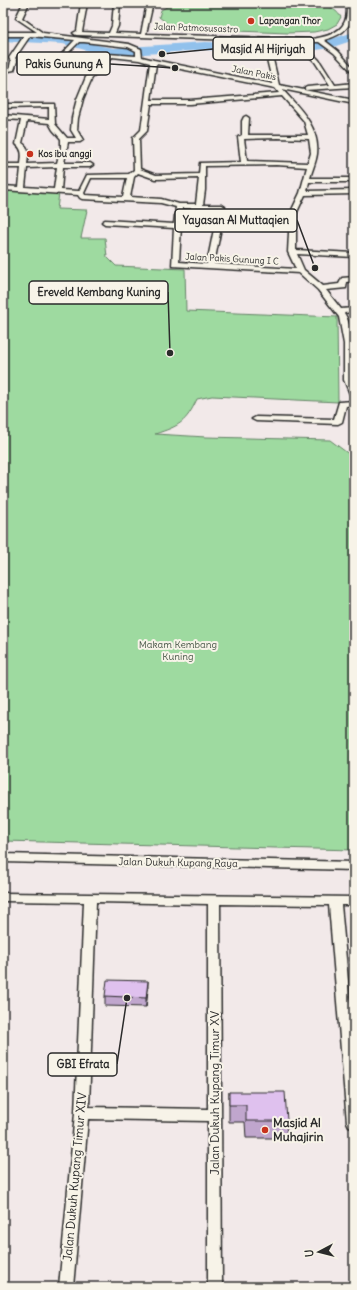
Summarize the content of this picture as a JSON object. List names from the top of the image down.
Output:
{
  "streets": {
    "street": [
      "Jalan Patmosusastro",
      "Jalan Pakis",
      "Jalan Pakis Gunung I C",
      "Jalan Dukuh Kupang Raya",
      "Jalan Dukuh Kupang Timur XV",
      "Jalan Dukuh Kupang Timur XIV"
    ]
  },
  "crossings": [
    ["Jalan Patmosusastro", "Jalan Pakis"]
  ],
  "parks": ["Makam Kembang Kuning"],
  "places": [
    "Lapangan Thor",
    "Masjid Al Hijriyah",
    "Pakis Gunung A",
    "Kos ibu anggi",
    "Yayasan Al Muttaqien",
    "Ereveld Kembang Kuning",
    "GBI Efrata",
    "Masjid Al Muhajirin"
  ],
  "north": "left"
}
